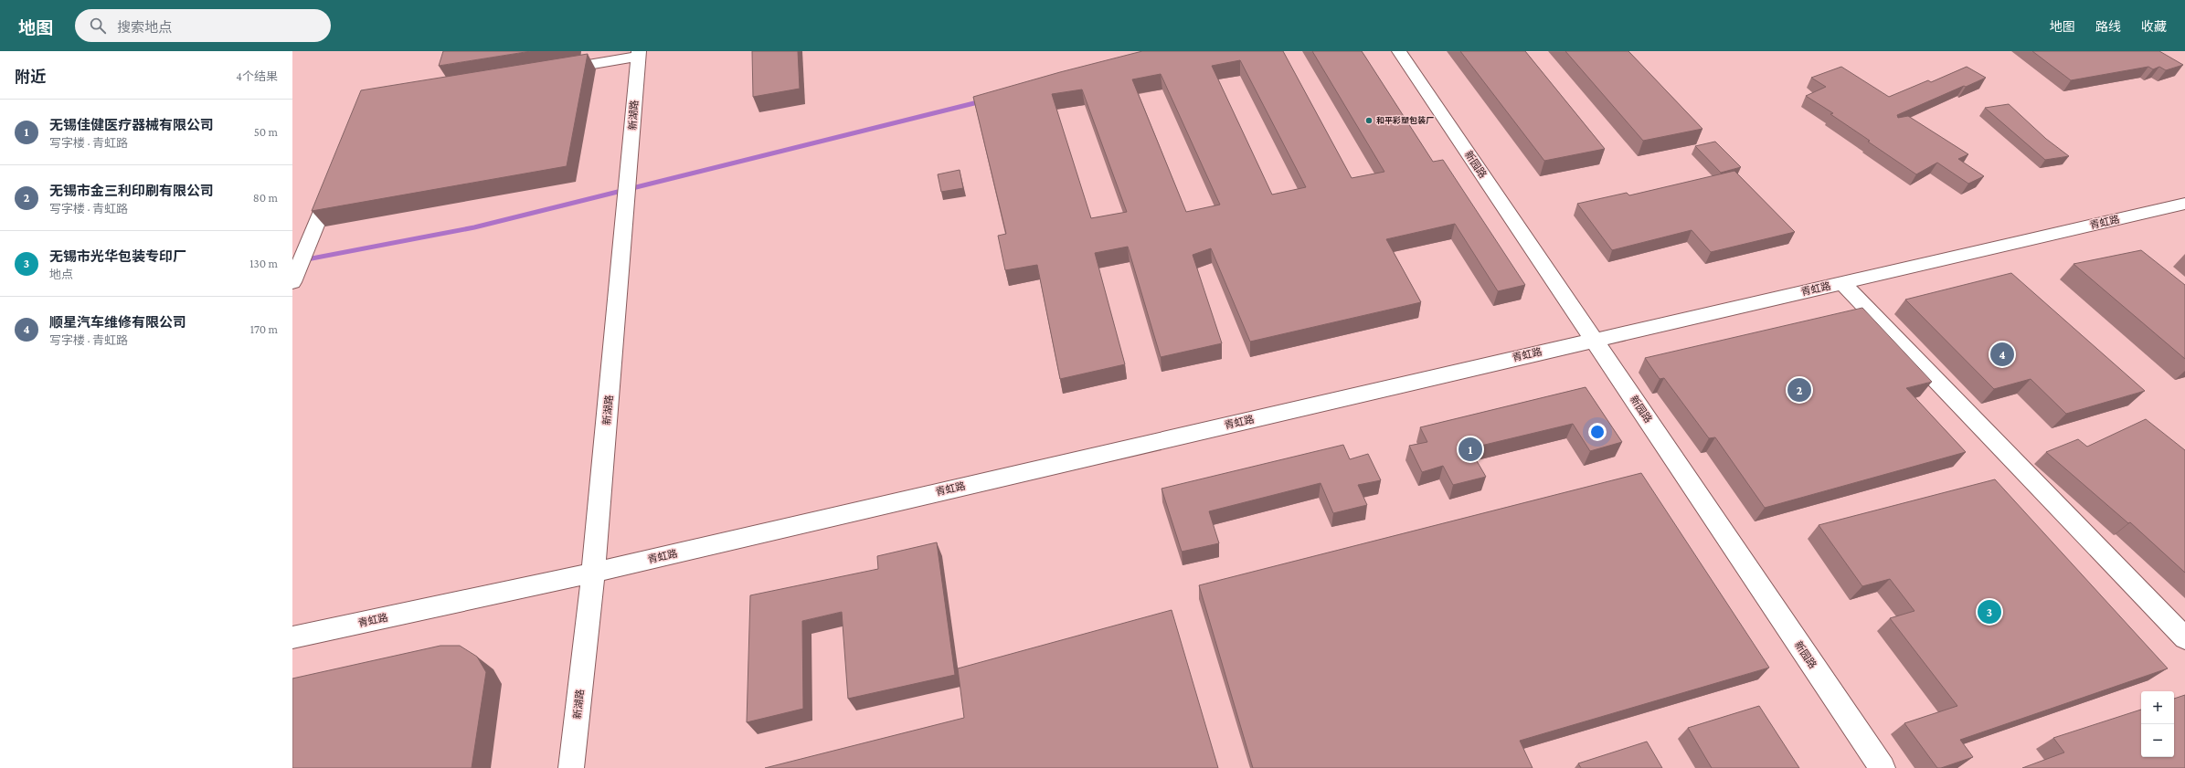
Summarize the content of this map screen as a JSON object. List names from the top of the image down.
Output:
{
  "streets": {
    "street": ["新湖路", "新园路", "青虹路"]
  },
  "crossings": [
    ["新湖路", "青虹路"],
    ["新园路", "青虹路"]
  ],
  "places": ["和平彩塑包装厂"],
  "page": {
    "header": "地图",
    "search": "搜索地点",
    "nav": ["地图", "路线", "收藏"],
    "heading": ["附近", "4个结果"],
    "list": [
      {
        "mark": "1",
        "name": "无锡佳健医疗器械有限公司",
        "note": "写字楼 · 青虹路",
        "value": "50 m"
      },
      {
        "mark": "2",
        "name": "无锡市金三利印刷有限公司",
        "note": "写字楼 · 青虹路",
        "value": "80 m"
      },
      {
        "mark": "3",
        "name": "无锡市光华包装专印厂",
        "note": "地点",
        "value": "130 m"
      },
      {
        "mark": "4",
        "name": "顺星汽车维修有限公司",
        "note": "写字楼 · 青虹路",
        "value": "170 m"
      }
    ],
    "pins": [
      "4",
      "2",
      "1",
      "3"
    ],
    "map_buttons": ["+", "−"]
  }
}
